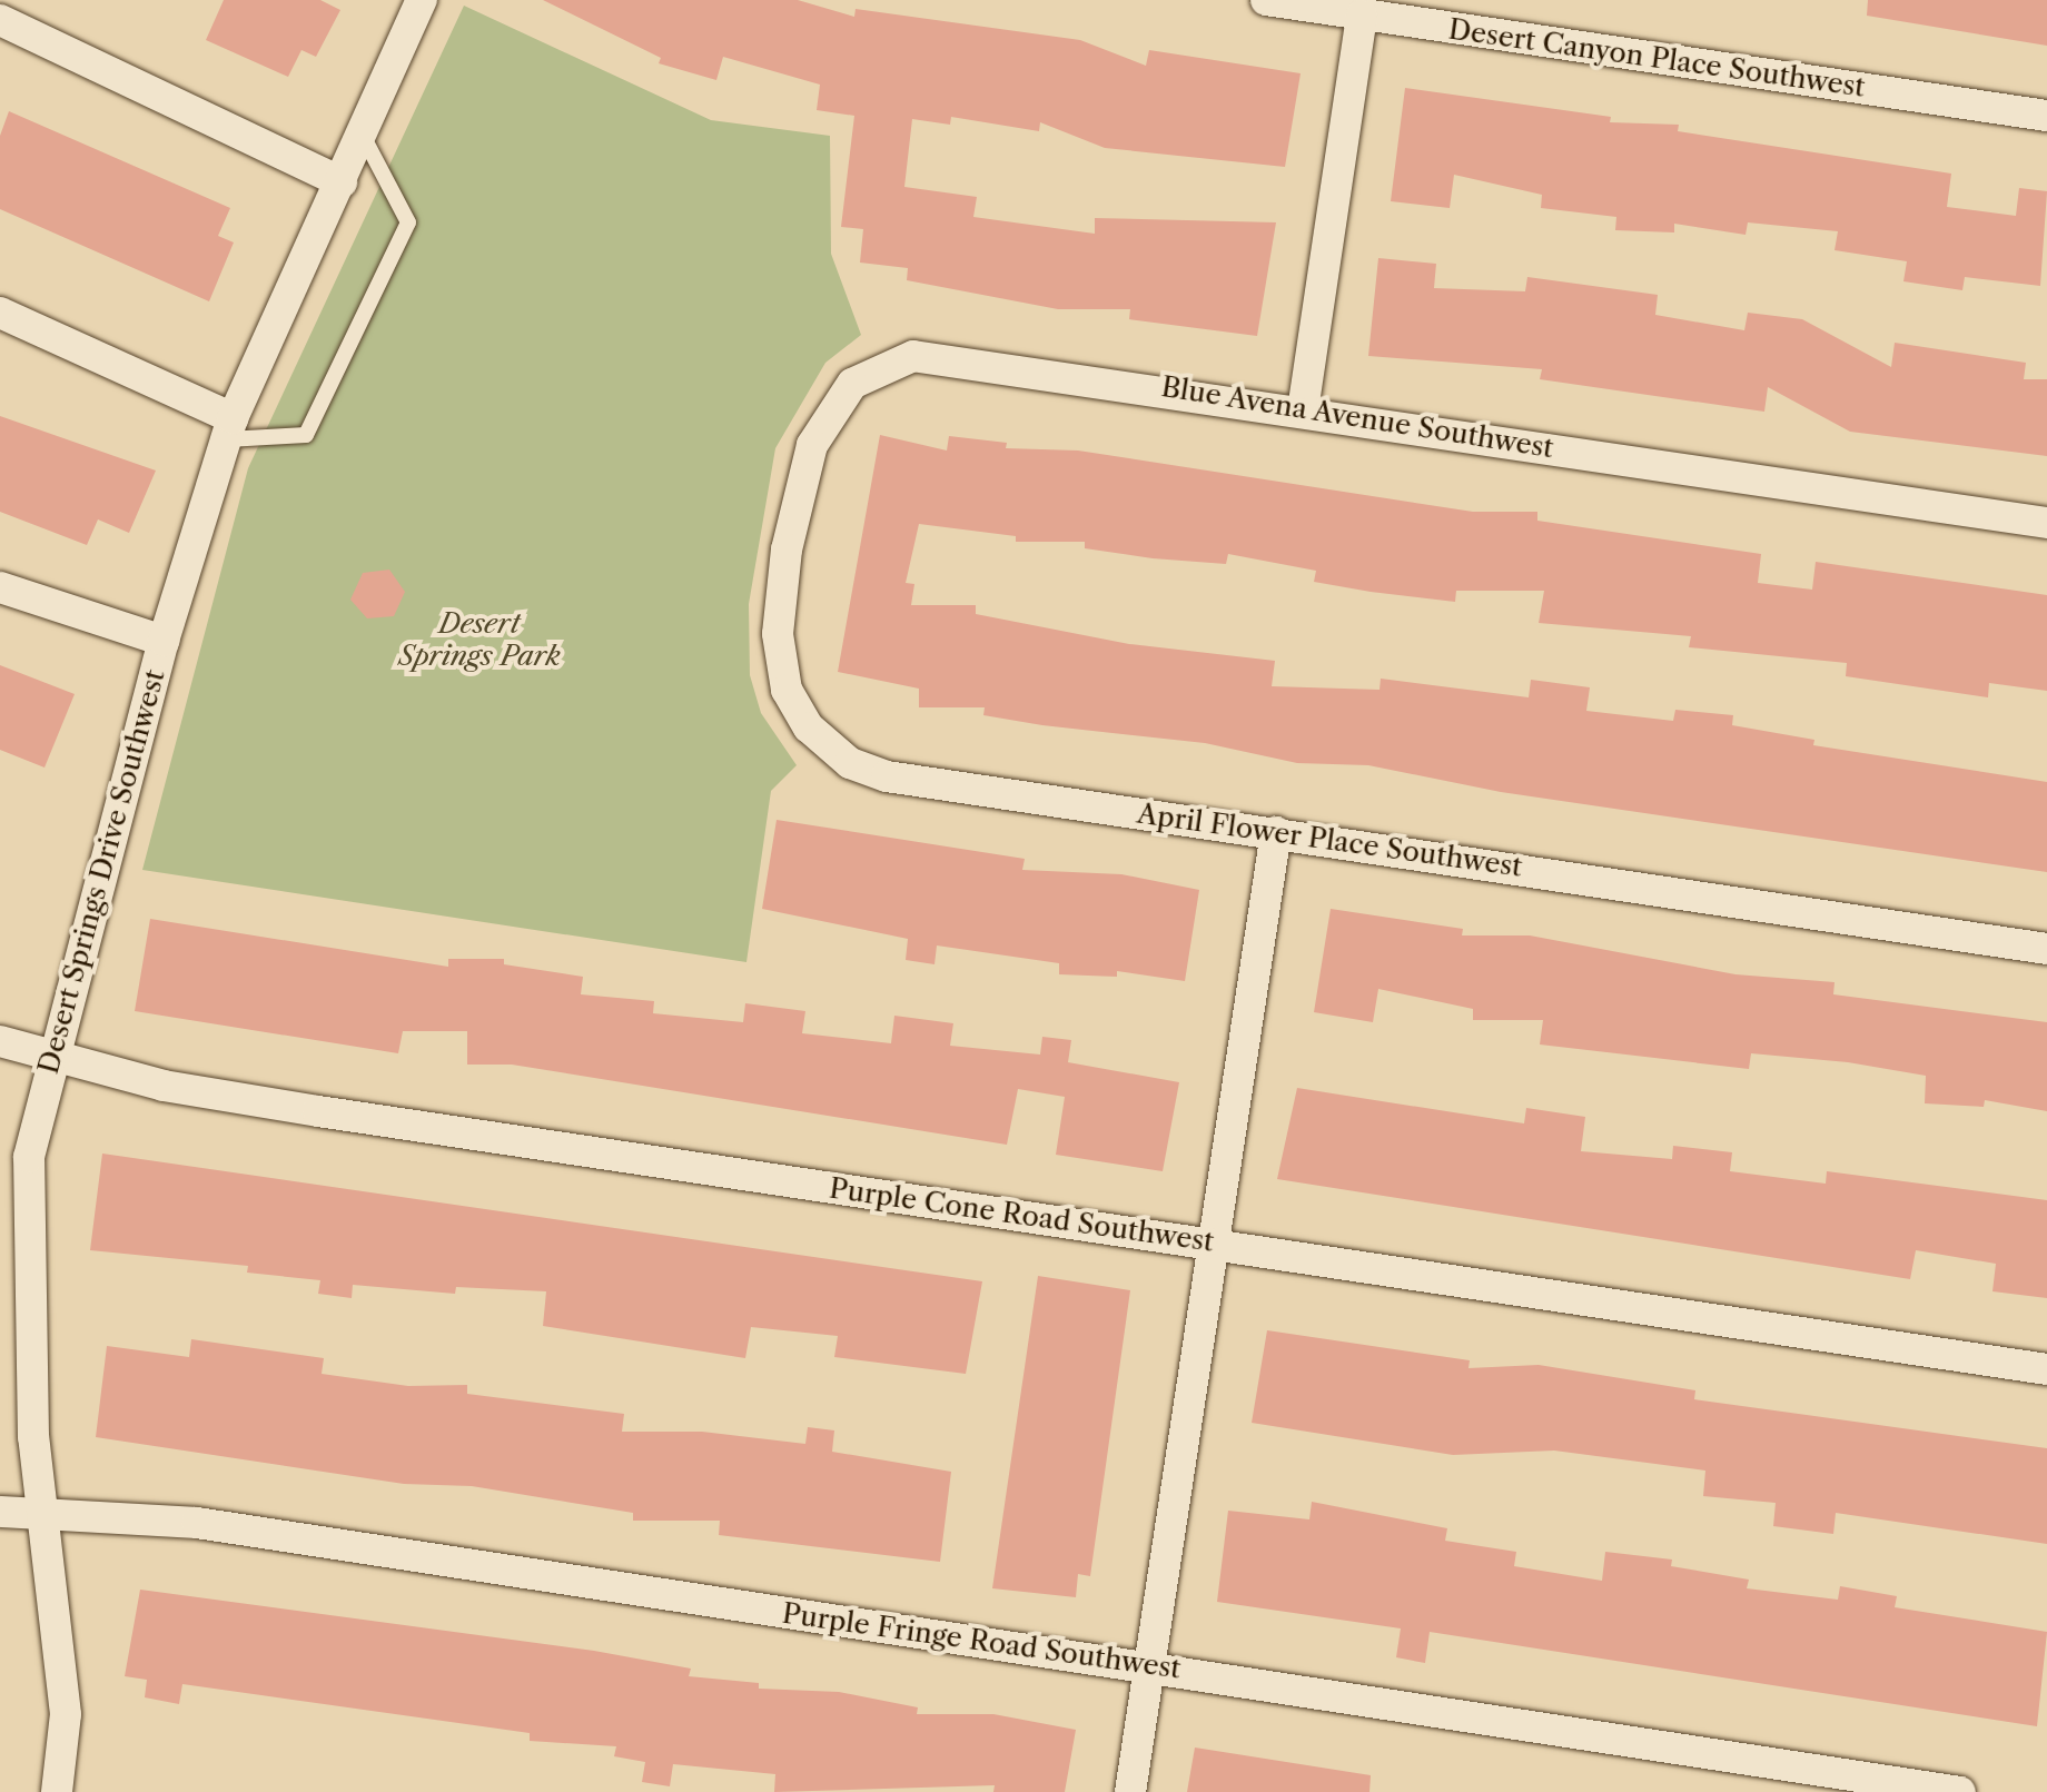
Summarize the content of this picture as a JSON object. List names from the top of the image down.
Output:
{
  "streets": {
    "street": [
      "Desert Canyon Place Southwest",
      "Blue Avena Avenue Southwest",
      "April Flower Place Southwest",
      "Desert Springs Drive Southwest",
      "Purple Cone Road Southwest",
      "Purple Fringe Road Southwest"
    ]
  },
  "crossings": [
    ["Blue Avena Avenue Southwest", "April Flower Place Southwest"],
    ["Desert Springs Drive Southwest", "Purple Cone Road Southwest"],
    ["Desert Springs Drive Southwest", "Purple Fringe Road Southwest"]
  ],
  "parks": ["Desert Springs Park"]
}
